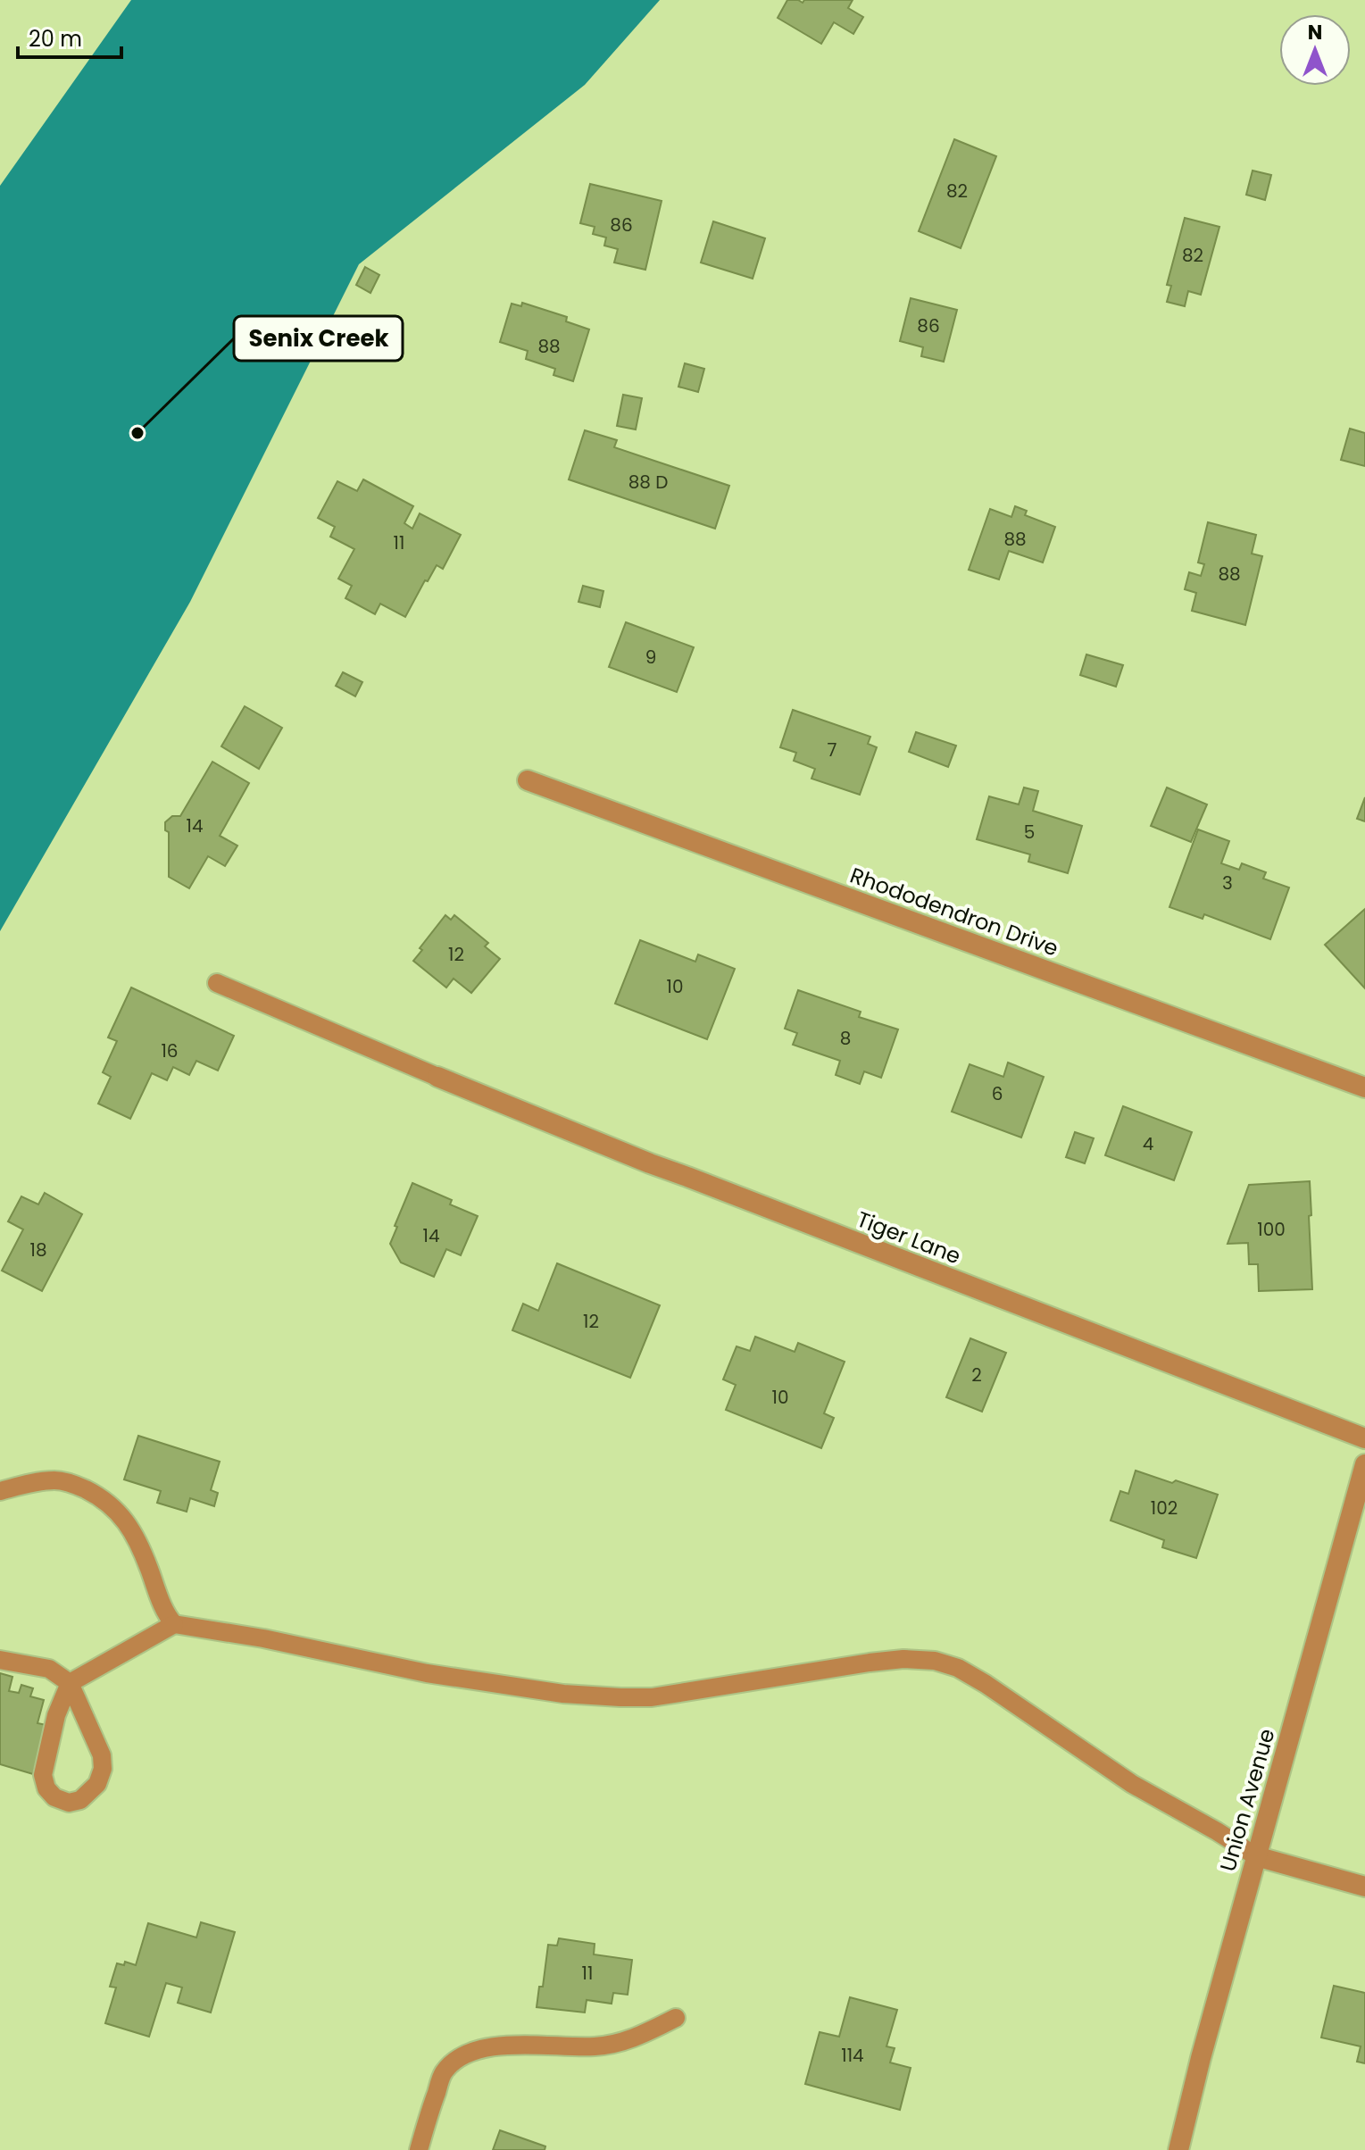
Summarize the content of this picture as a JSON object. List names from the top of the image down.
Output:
{
  "streets": {
    "street": ["Rhododendron Drive", "Tiger Lane", "Union Avenue"]
  },
  "places": ["Senix Creek"],
  "house_numbers": [
    "82",
    "86",
    "82",
    "86",
    "88",
    "88 D",
    "88",
    "11",
    "88",
    "9",
    "7",
    "14",
    "5",
    "3",
    "12",
    "10",
    "8",
    "16",
    "6",
    "4",
    "100",
    "14",
    "18",
    "12",
    "2",
    "10",
    "102",
    "11",
    "114"
  ],
  "scale_bar": "20 m",
  "north": "top"
}
